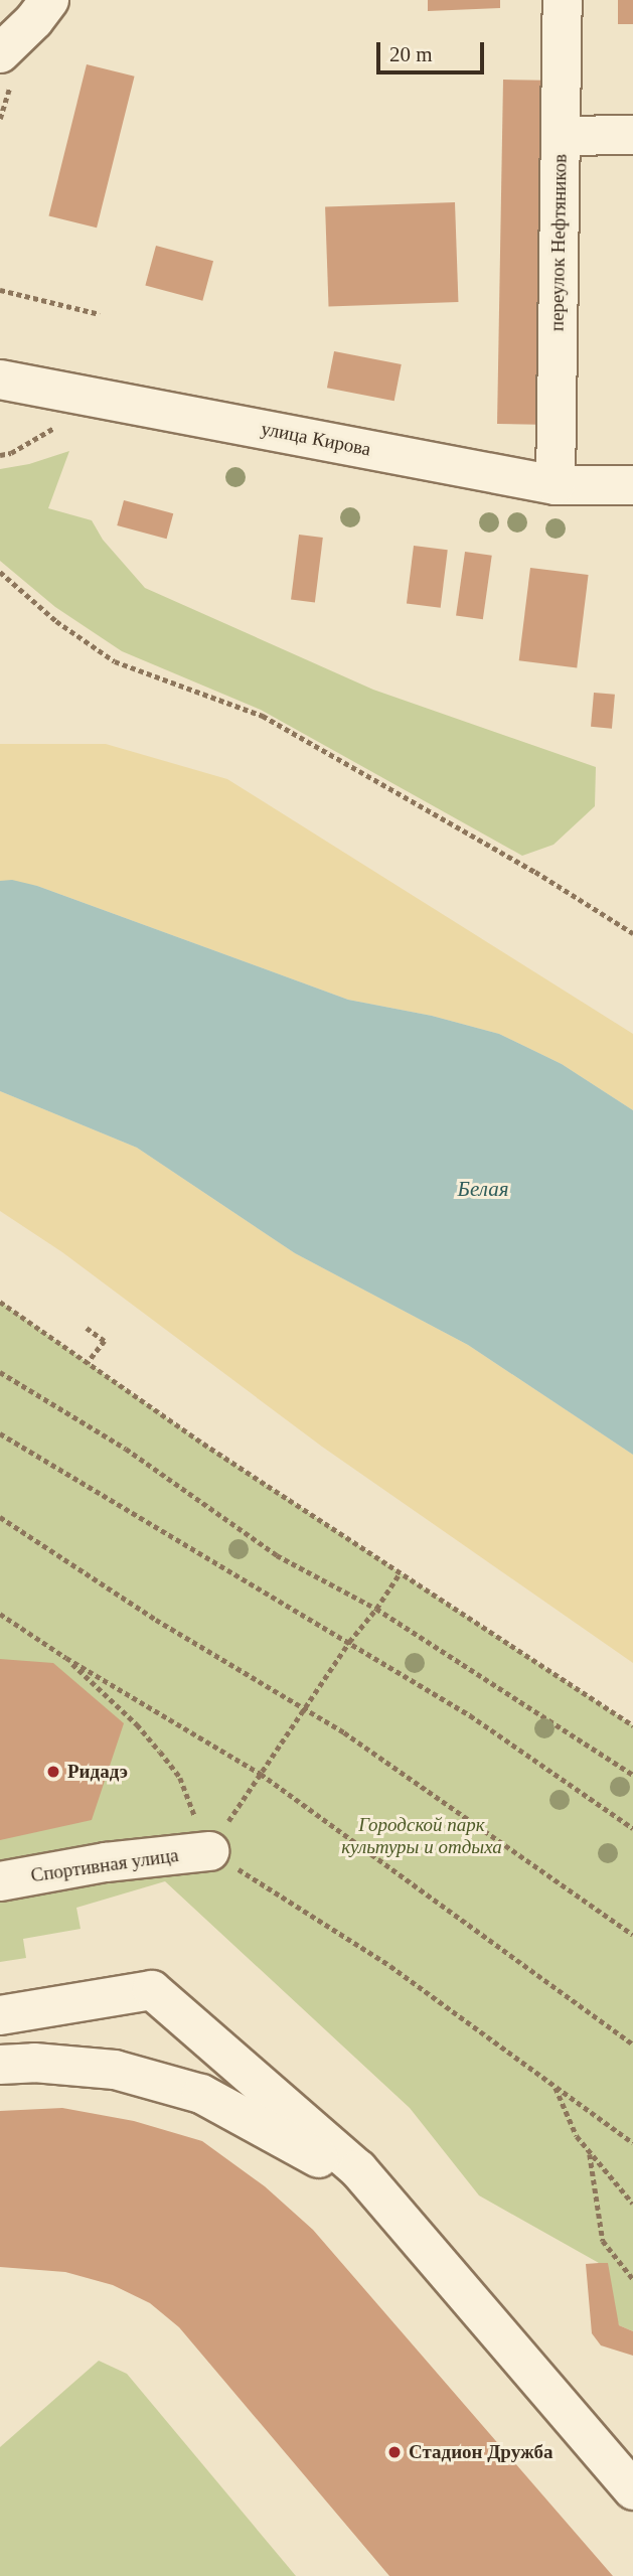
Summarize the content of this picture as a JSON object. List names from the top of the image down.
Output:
{
  "streets": {
    "street": ["переулок Нефтяников", "улица Кирова", "Спортивная улица"]
  },
  "crossings": [
    ["переулок Нефтяников", "улица Кирова"]
  ],
  "water": ["Белая"],
  "parks": ["Городской парк культуры и отдыха"],
  "places": ["Ридадэ", "Стадион Дружба"],
  "scale_bar": "20 m"
}
